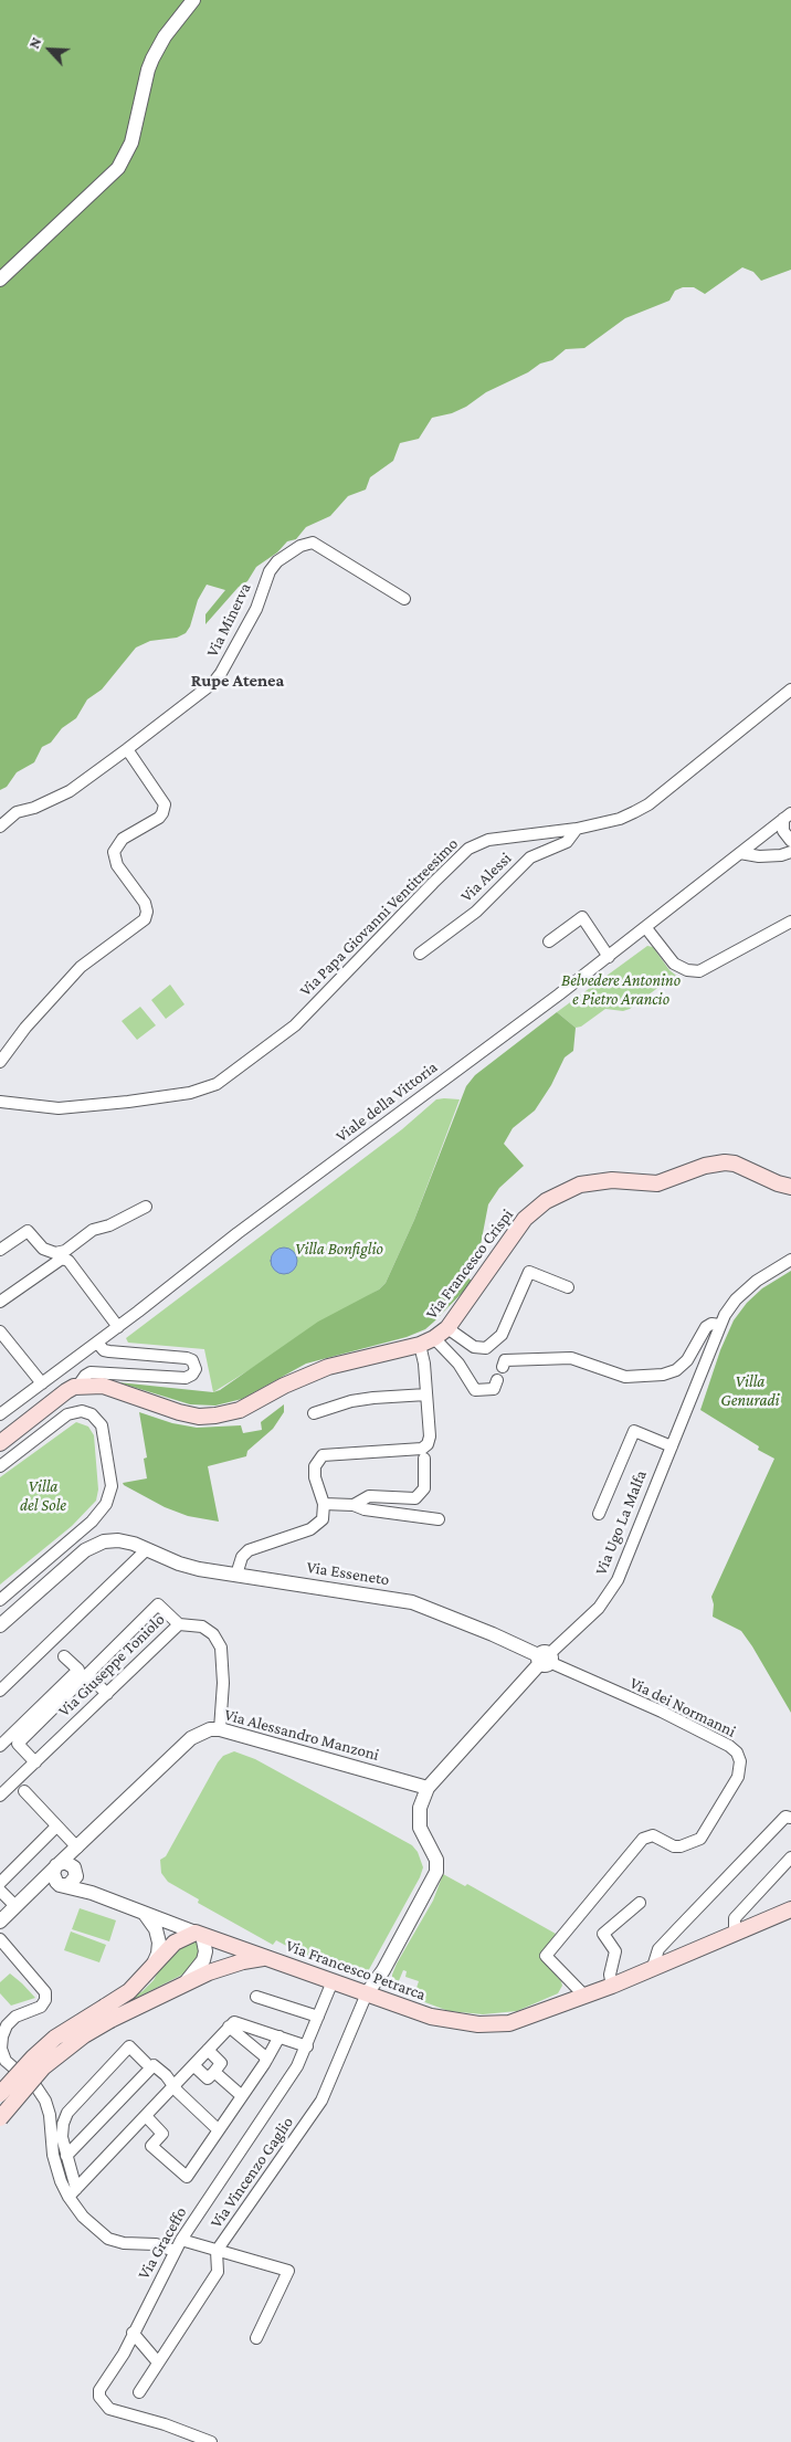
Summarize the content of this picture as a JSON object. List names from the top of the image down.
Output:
{
  "streets": {
    "main road": ["Via Francesco Crispi", "Via Francesco Petrarca"],
    "street": [
      "Via Minerva",
      "Via Alessi",
      "Via Papa Giovanni Ventitreesimo",
      "Viale della Vittoria",
      "Via Ugo La Malfa",
      "Via Esseneto",
      "Via Giuseppe Toniolo",
      "Via dei Normanni",
      "Via Alessandro Manzoni",
      "Via Vincenzo Gaglio",
      "Via Graceffo"
    ]
  },
  "crossings": [
    ["Via Alessi", "Via Papa Giovanni Ventitreesimo"],
    ["Via Ugo La Malfa", "Via Esseneto"],
    ["Via Ugo La Malfa", "Via dei Normanni"],
    ["Via Ugo La Malfa", "Via Alessandro Manzoni"],
    ["Via Esseneto", "Via dei Normanni"],
    ["Via dei Normanni", "Via Francesco Petrarca"],
    ["Via Alessandro Manzoni", "Via Francesco Petrarca"],
    ["Via Francesco Petrarca", "Via Vincenzo Gaglio"],
    ["Via Francesco Petrarca", "Via Graceffo"]
  ],
  "districts": ["Rupe Atenea"],
  "parks": [
    "Belvedere Antonino e Pietro Arancio",
    "Villa Bonfiglio",
    "Villa Genuradi",
    "Villa del Sole"
  ],
  "north": "top left"
}
